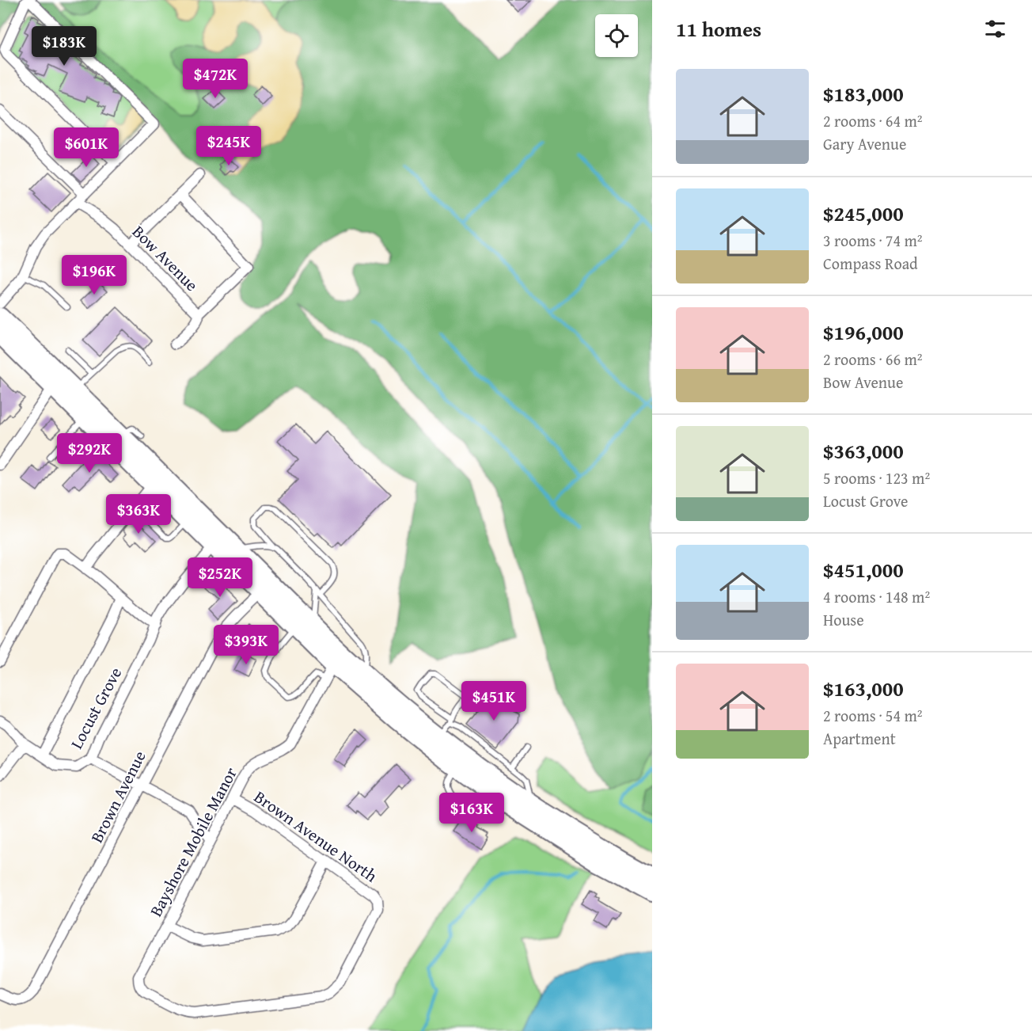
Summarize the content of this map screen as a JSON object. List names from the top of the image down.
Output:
{
  "streets": {
    "street": [
      "Bow Avenue",
      "Locust Grove",
      "Brown Avenue",
      "Brown Avenue North",
      "Bayshore Mobile Manor"
    ]
  },
  "crossings": [
    ["Brown Avenue North", "Bayshore Mobile Manor"]
  ],
  "page": {
    "heading": "11 homes",
    "price": [
      "$183K",
      "$472K",
      "$245K",
      "$601K",
      "$196K",
      "$292K",
      "$363K",
      "$252K",
      "$393K",
      "$451K",
      "$163K"
    ],
    "list": [
      {
        "name": "$183,000",
        "note": "2 rooms · 64 m² · Gary Avenue"
      },
      {
        "name": "$245,000",
        "note": "3 rooms · 74 m² · Compass Road"
      },
      {
        "name": "$196,000",
        "note": "2 rooms · 66 m² · Bow Avenue"
      },
      {
        "name": "$363,000",
        "note": "5 rooms · 123 m² · Locust Grove"
      },
      {
        "name": "$451,000",
        "note": "4 rooms · 148 m² · House"
      },
      {
        "name": "$163,000",
        "note": "2 rooms · 54 m² · Apartment"
      }
    ]
  }
}
